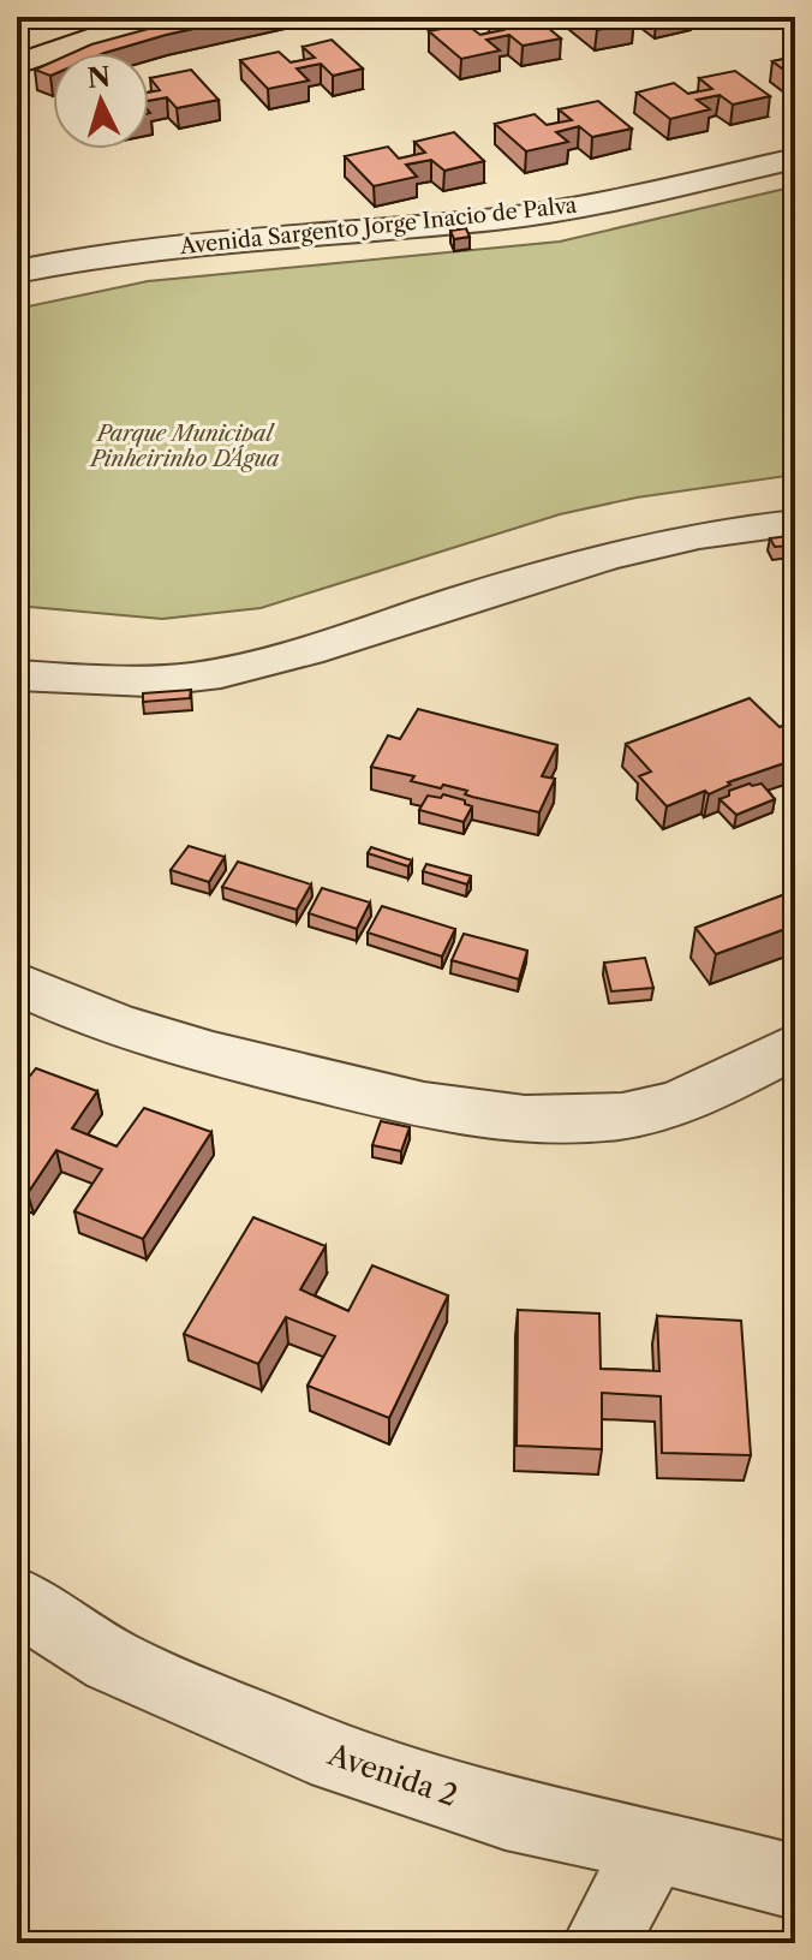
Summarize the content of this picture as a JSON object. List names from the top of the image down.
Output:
{
  "streets": {
    "street": ["Avenida Sargento Jorge Inacio de Palva", "Avenida 2"]
  },
  "parks": ["Parque Municipal Pinheirinho D'Água"],
  "north": "top"
}
